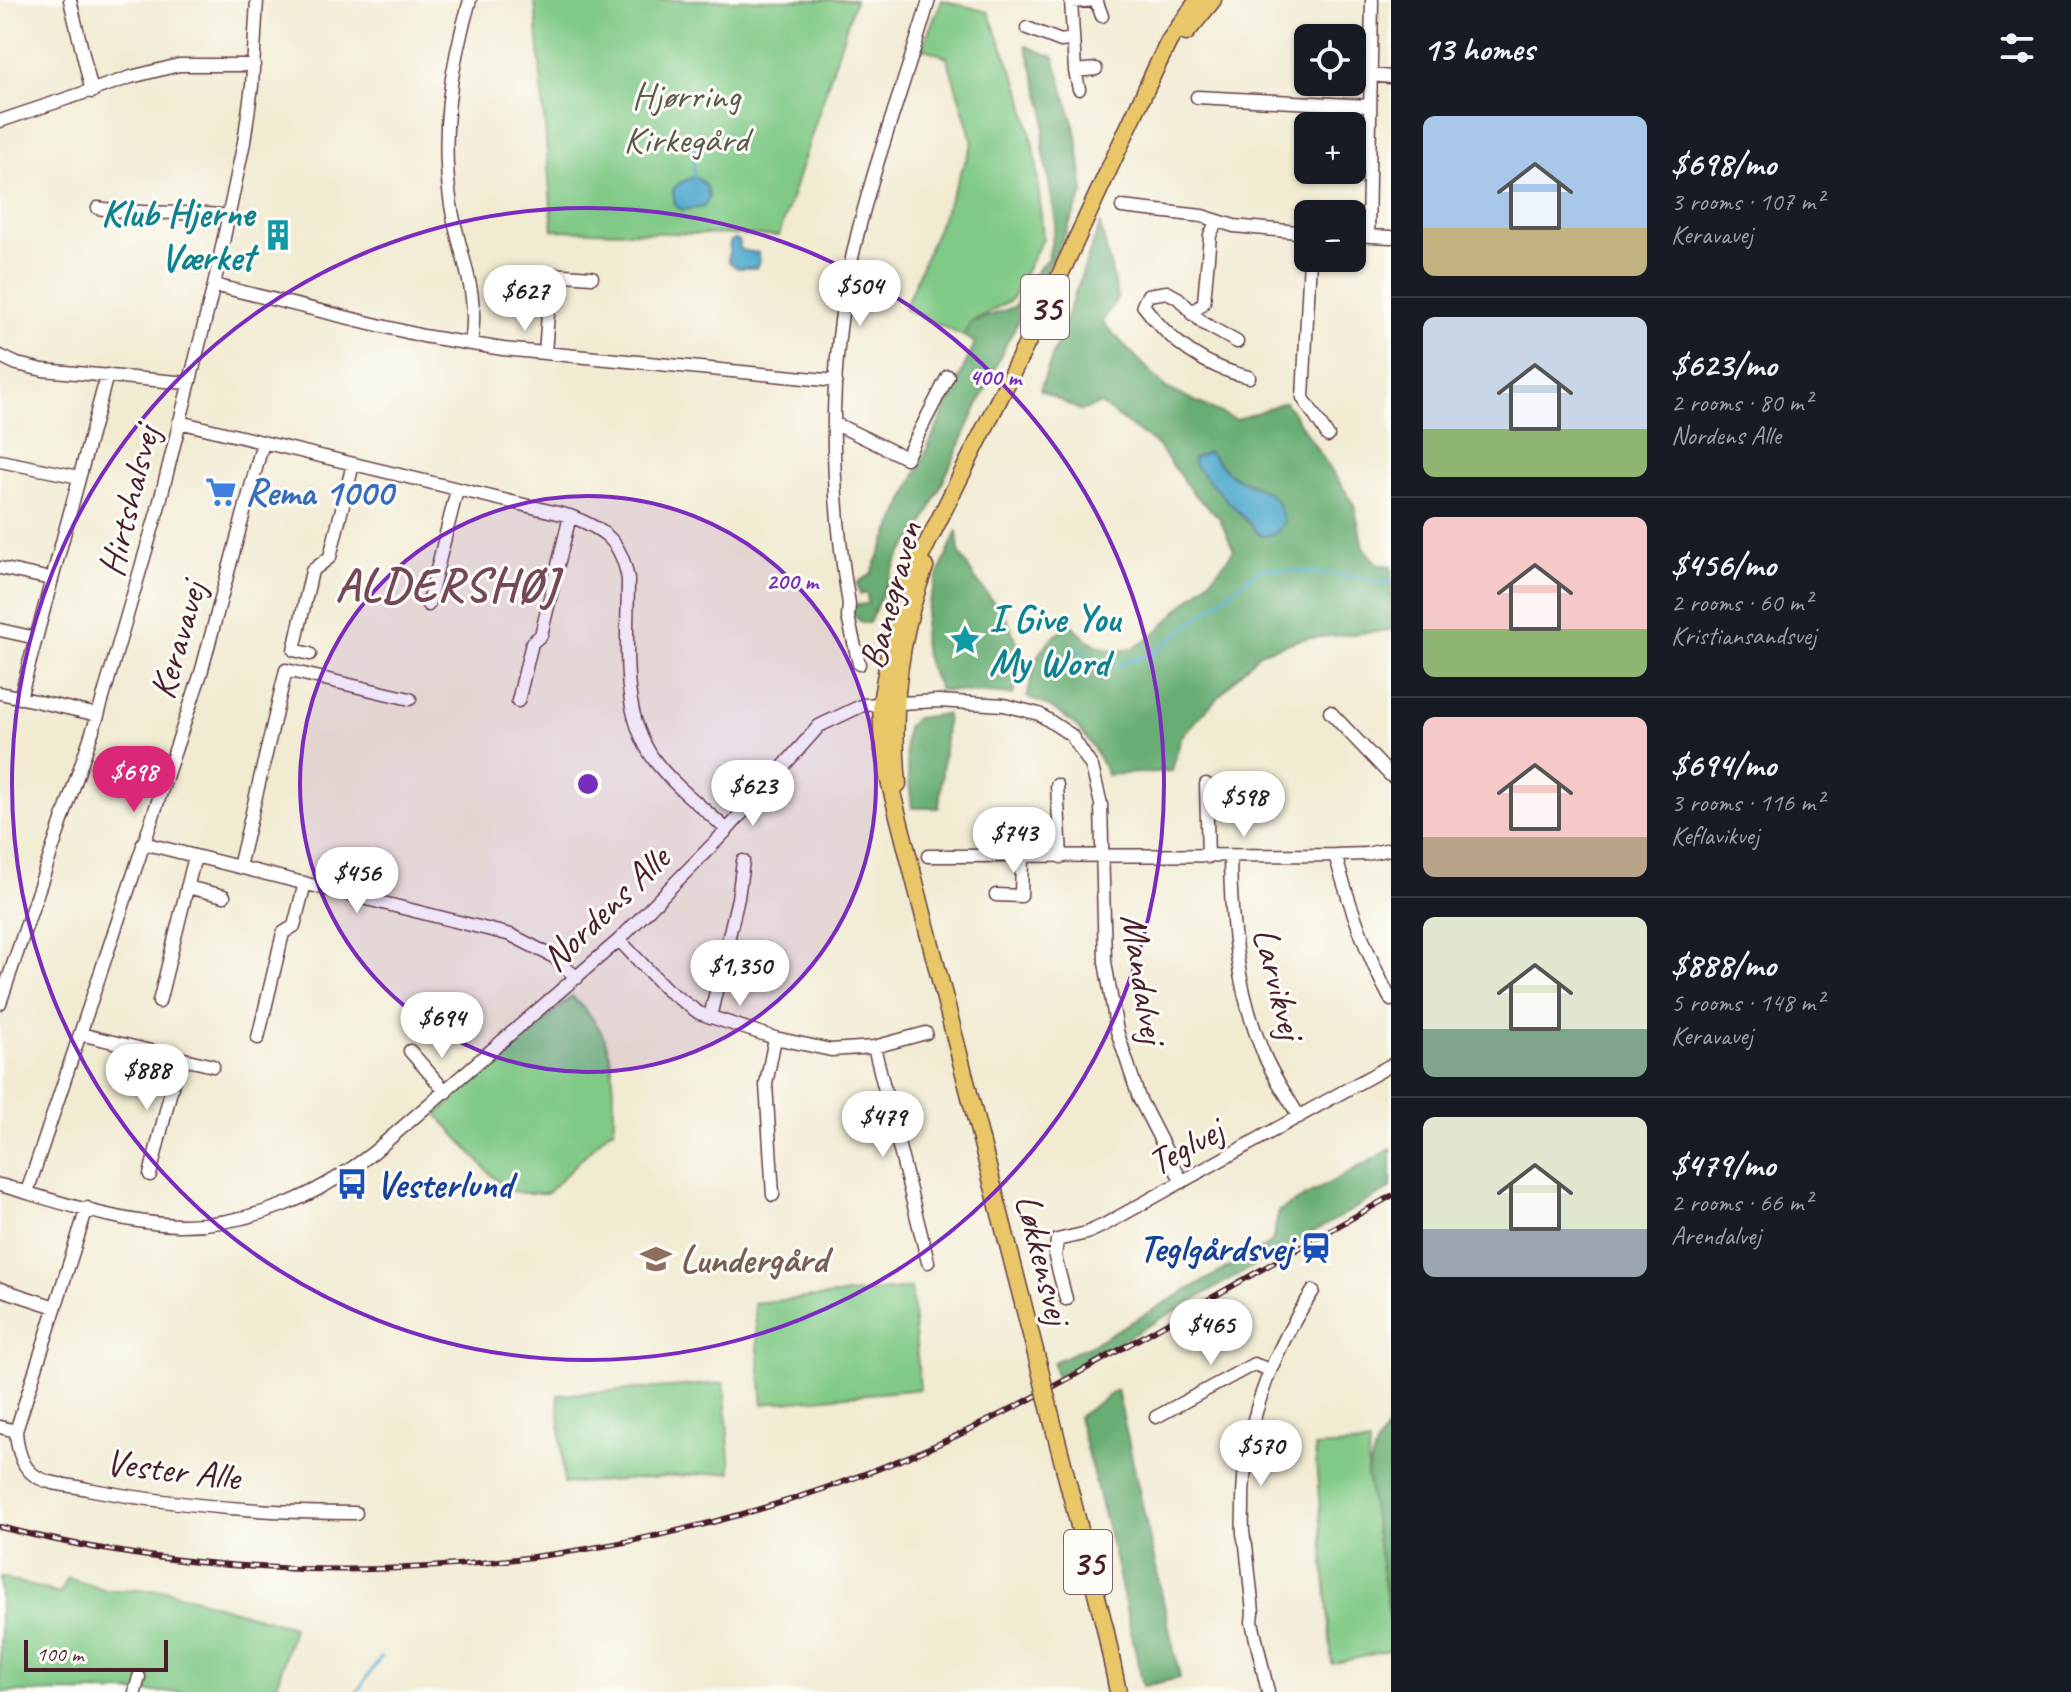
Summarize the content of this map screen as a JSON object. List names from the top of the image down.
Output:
{
  "streets": {
    "main road": ["35", "Banegraven", "Løkkensvej"],
    "street": [
      "Hirtshalsvej",
      "Keravavej",
      "Nordens Alle",
      "Mandalvej",
      "Larvikvej",
      "Teglvej",
      "Vester Alle"
    ]
  },
  "crossings": [
    ["Banegraven", "Nordens Alle"],
    ["Banegraven", "Mandalvej"],
    ["Banegraven", "Løkkensvej"],
    ["Keravavej", "Nordens Alle"],
    ["Nordens Alle", "Mandalvej"],
    ["Nordens Alle", "Løkkensvej"],
    ["Mandalvej", "Teglvej"],
    ["Mandalvej", "Løkkensvej"],
    ["Larvikvej", "Teglvej"]
  ],
  "districts": ["ALDERSHØJ"],
  "parks": ["Hjørring Kirkegård"],
  "places": {
    "building": ["Klub Hjerne Værket"],
    "supermarket": ["Rema 1000"],
    "place": ["I Give You My Word"],
    "bus stop": ["Vesterlund"],
    "station": ["Teglgårdsvej"],
    "school or university": ["Lundergård"]
  },
  "scale_bar": "100 m",
  "page": {
    "heading": "13 homes",
    "map_buttons": ["+", "−"],
    "list": [
      {
        "name": "$698/mo",
        "note": "3 rooms · 107 m² · Keravavej"
      },
      {
        "name": "$623/mo",
        "note": "2 rooms · 80 m² · Nordens Alle"
      },
      {
        "name": "$456/mo",
        "note": "2 rooms · 60 m² · Kristiansandsvej"
      },
      {
        "name": "$694/mo",
        "note": "3 rooms · 116 m² · Keflavikvej"
      },
      {
        "name": "$888/mo",
        "note": "5 rooms · 148 m² · Keravavej"
      },
      {
        "name": "$479/mo",
        "note": "2 rooms · 66 m² · Arendalvej"
      }
    ],
    "price": [
      "$504",
      "$627",
      "$698",
      "$623",
      "$598",
      "$743",
      "$456",
      "$1,350",
      "$694",
      "$888",
      "$479",
      "$465",
      "$570"
    ],
    "scale": "100 m"
  },
  "rings": ["400 m", "200 m"]
}
